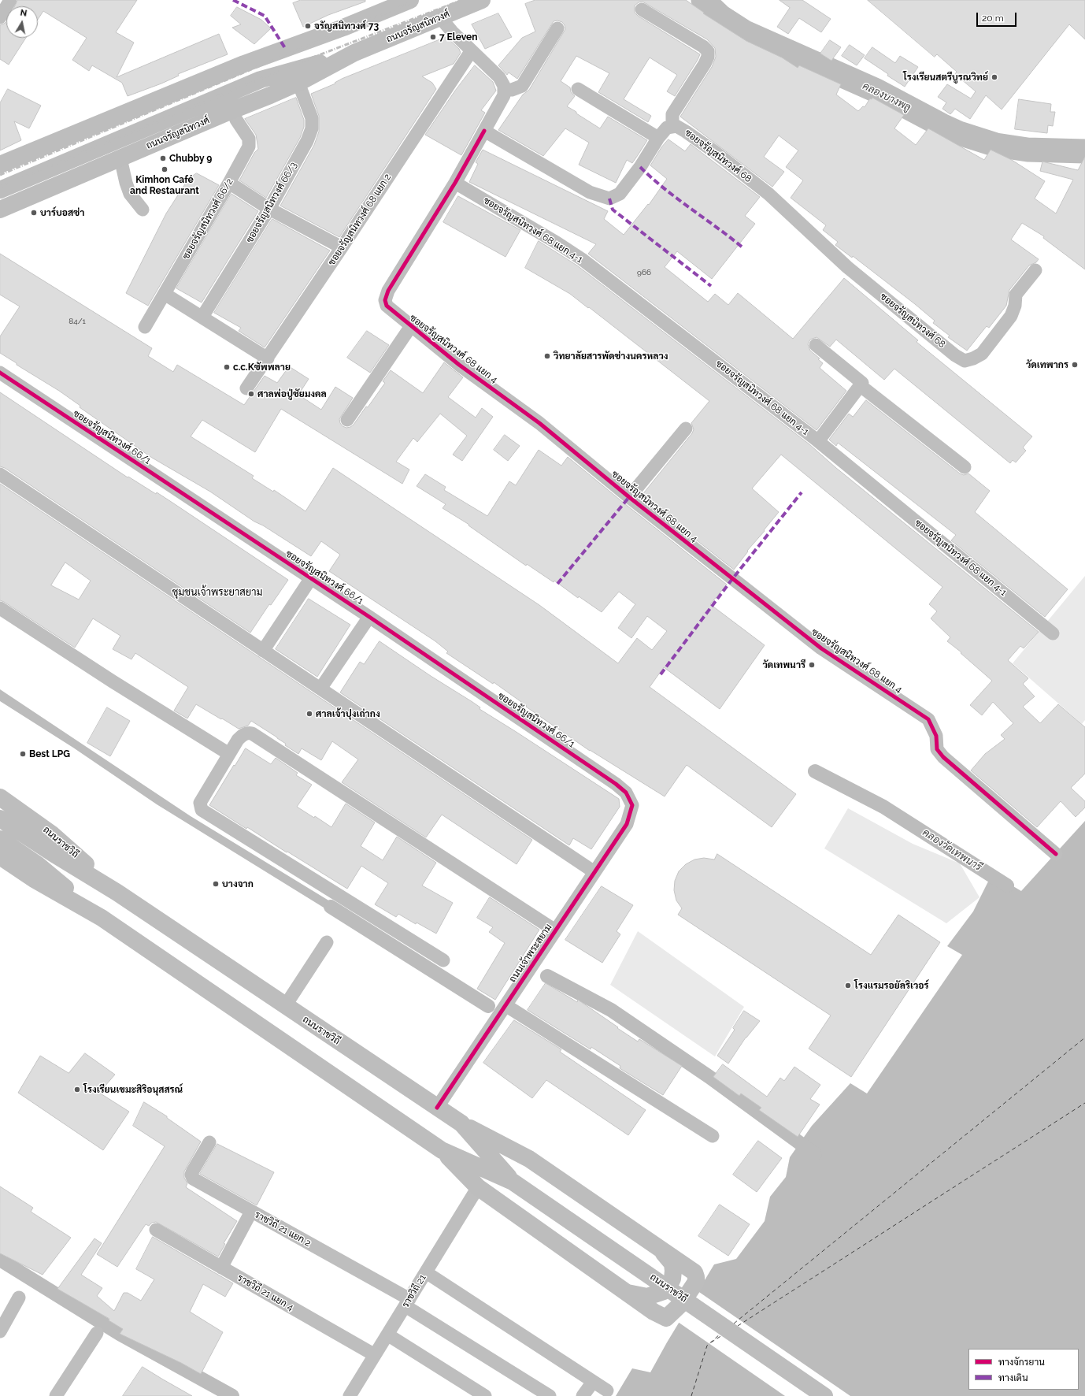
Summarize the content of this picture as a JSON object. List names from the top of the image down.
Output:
{
  "streets": {
    "main road": ["ถนนจรัญสนิทวงศ์", "ถนนราชวิถี"],
    "street": [
      "ซอยจรัญสนิทวงศ์ 68",
      "ซอยจรัญสนิทวงศ์ 66/3",
      "ซอยจรัญสนิทวงศ์ 66/2",
      "ซอยจรัญสนิทวงศ์ 68 แยก 2",
      "ซอยจรัญสนิทวงศ์ 68 แยก 4-1",
      "ซอยจรัญสนิทวงศ์ 68 แยก 4",
      "ซอยจรัญสนิทวงศ์ 66/1",
      "ถนนเจ้าพระสยาม",
      "ราชวิถี 21 แยก 2",
      "ราชวิถี 21",
      "ราชวิถี 21 แยก 4"
    ]
  },
  "crossings": [
    ["ถนนจรัญสนิทวงศ์", "ซอยจรัญสนิทวงศ์ 66/3"],
    ["ถนนจรัญสนิทวงศ์", "ซอยจรัญสนิทวงศ์ 66/2"],
    ["ซอยจรัญสนิทวงศ์ 68", "ซอยจรัญสนิทวงศ์ 68 แยก 4"],
    ["ซอยจรัญสนิทวงศ์ 68 แยก 4-1", "ซอยจรัญสนิทวงศ์ 68 แยก 4"],
    ["ซอยจรัญสนิทวงศ์ 66/1", "ถนนเจ้าพระสยาม"],
    ["ถนนราชวิถี", "ถนนเจ้าพระสยาม"],
    ["ราชวิถี 21 แยก 2", "ราชวิถี 21"],
    ["ราชวิถี 21", "ราชวิถี 21 แยก 4"]
  ],
  "districts": ["ชุมชนเจ้าพระยาสยาม"],
  "water": ["คลองบางพลู", "คลองวัดเทพนารี"],
  "places": [
    "จรัญสนิทวงศ์ 73",
    "7 Eleven",
    "โรงเรียนสตรีบูรณวิทย์",
    "Chubby 9",
    "Kimhon Café and Restaurant",
    "บาร์บอสซ่า",
    "วิทยาลัยสารพัดช่างนครหลวง",
    "วัดเทพากร",
    "c.c.Kซัพพลาย",
    "ศาลพ่อปู่ชัยมงคล",
    "วัดเทพนารี",
    "ศาลเจ้าปุงเถ่ากง",
    "Best LPG",
    "บางจาก",
    "โรงแรมรอยัลริเวอร์",
    "โรงเรียนเขมะสิริอนุสสรณ์"
  ],
  "house_numbers": ["966", "84/1"],
  "legend": ["ทางจักรยาน", "ทางเดิน"],
  "scale_bar": "20 m",
  "north": "top"
}
